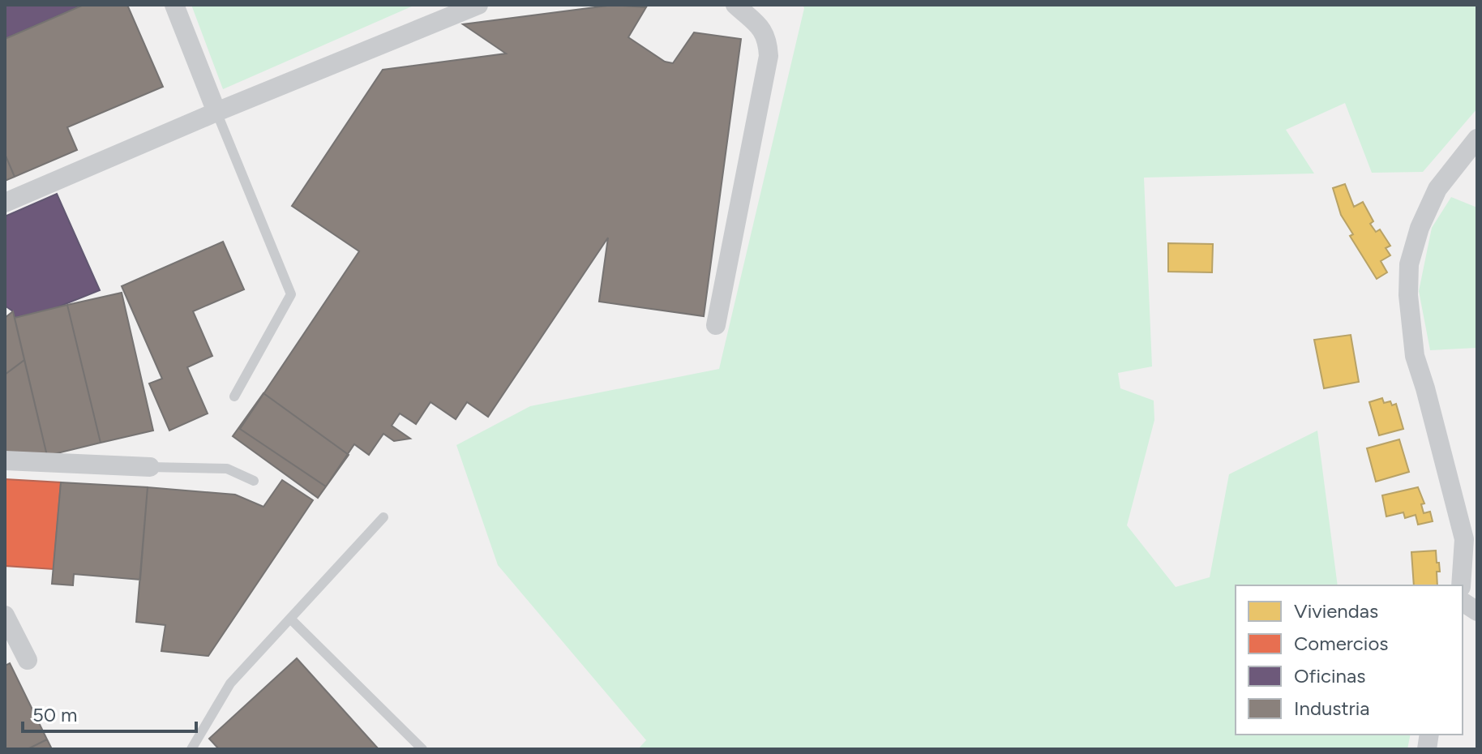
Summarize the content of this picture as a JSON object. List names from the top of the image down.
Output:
{
  "legend": [
    "Viviendas",
    "Comercios",
    "Oficinas",
    "Industria"
  ],
  "scale_bar": "50 m"
}
